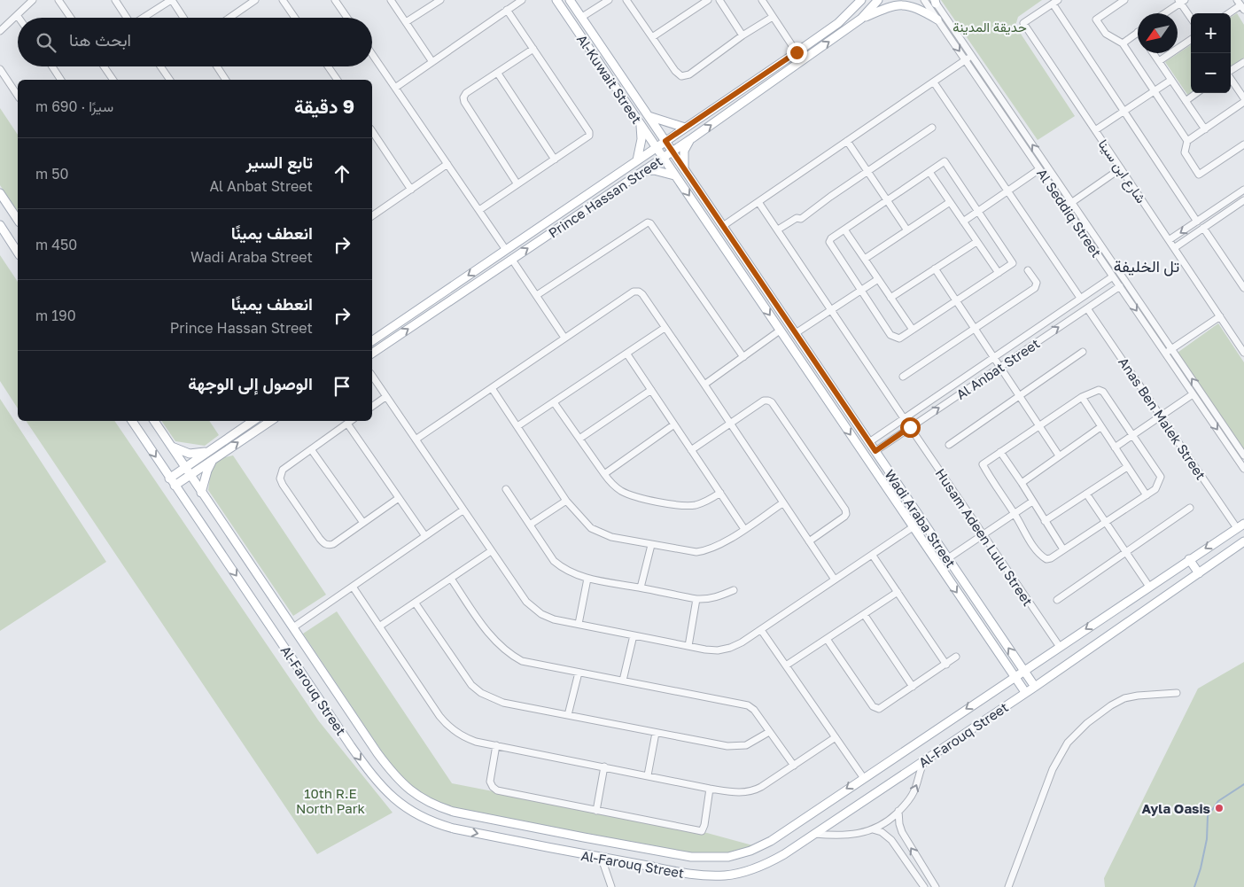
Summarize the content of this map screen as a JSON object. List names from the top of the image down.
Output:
{
  "streets": {
    "main road": [
      "Al-Kuwait Street",
      "Prince Hassan Street",
      "Wadi Araba Street",
      "Al-Farouq Street"
    ],
    "street": [
      "شارع ابن سينا",
      "Al Seddiq Street",
      "Al Anbat Street",
      "Anas Ben Malek Street",
      "Husam Adeen Lulu Street"
    ]
  },
  "crossings": [
    ["Al-Kuwait Street", "Prince Hassan Street"],
    ["Al-Kuwait Street", "Wadi Araba Street"],
    ["Prince Hassan Street", "Wadi Araba Street"],
    ["Al Seddiq Street", "Al Anbat Street"],
    ["Al Anbat Street", "Anas Ben Malek Street"],
    ["Al Anbat Street", "Wadi Araba Street"],
    ["Al Anbat Street", "Husam Adeen Lulu Street"],
    ["Anas Ben Malek Street", "Al-Farouq Street"],
    ["Wadi Araba Street", "Al-Farouq Street"],
    ["Husam Adeen Lulu Street", "Al-Farouq Street"]
  ],
  "districts": ["تل الخليفة"],
  "parks": ["حديقة المدينة", "10th R.E North Park"],
  "places": ["Ayla Oasis"],
  "north": "bottom left",
  "page": {
    "map_buttons": ["+", "−"],
    "search": "ابحث هنا",
    "heading": ["9 دقيقة", "سيرًا · 690 m"],
    "list": [
      ["تابع السير", "Al Anbat Street", "50 m"],
      ["انعطف يمينًا", "Wadi Araba Street", "450 m"],
      ["انعطف يمينًا", "Prince Hassan Street", "190 m"],
      "الوصول إلى الوجهة"
    ]
  }
}
